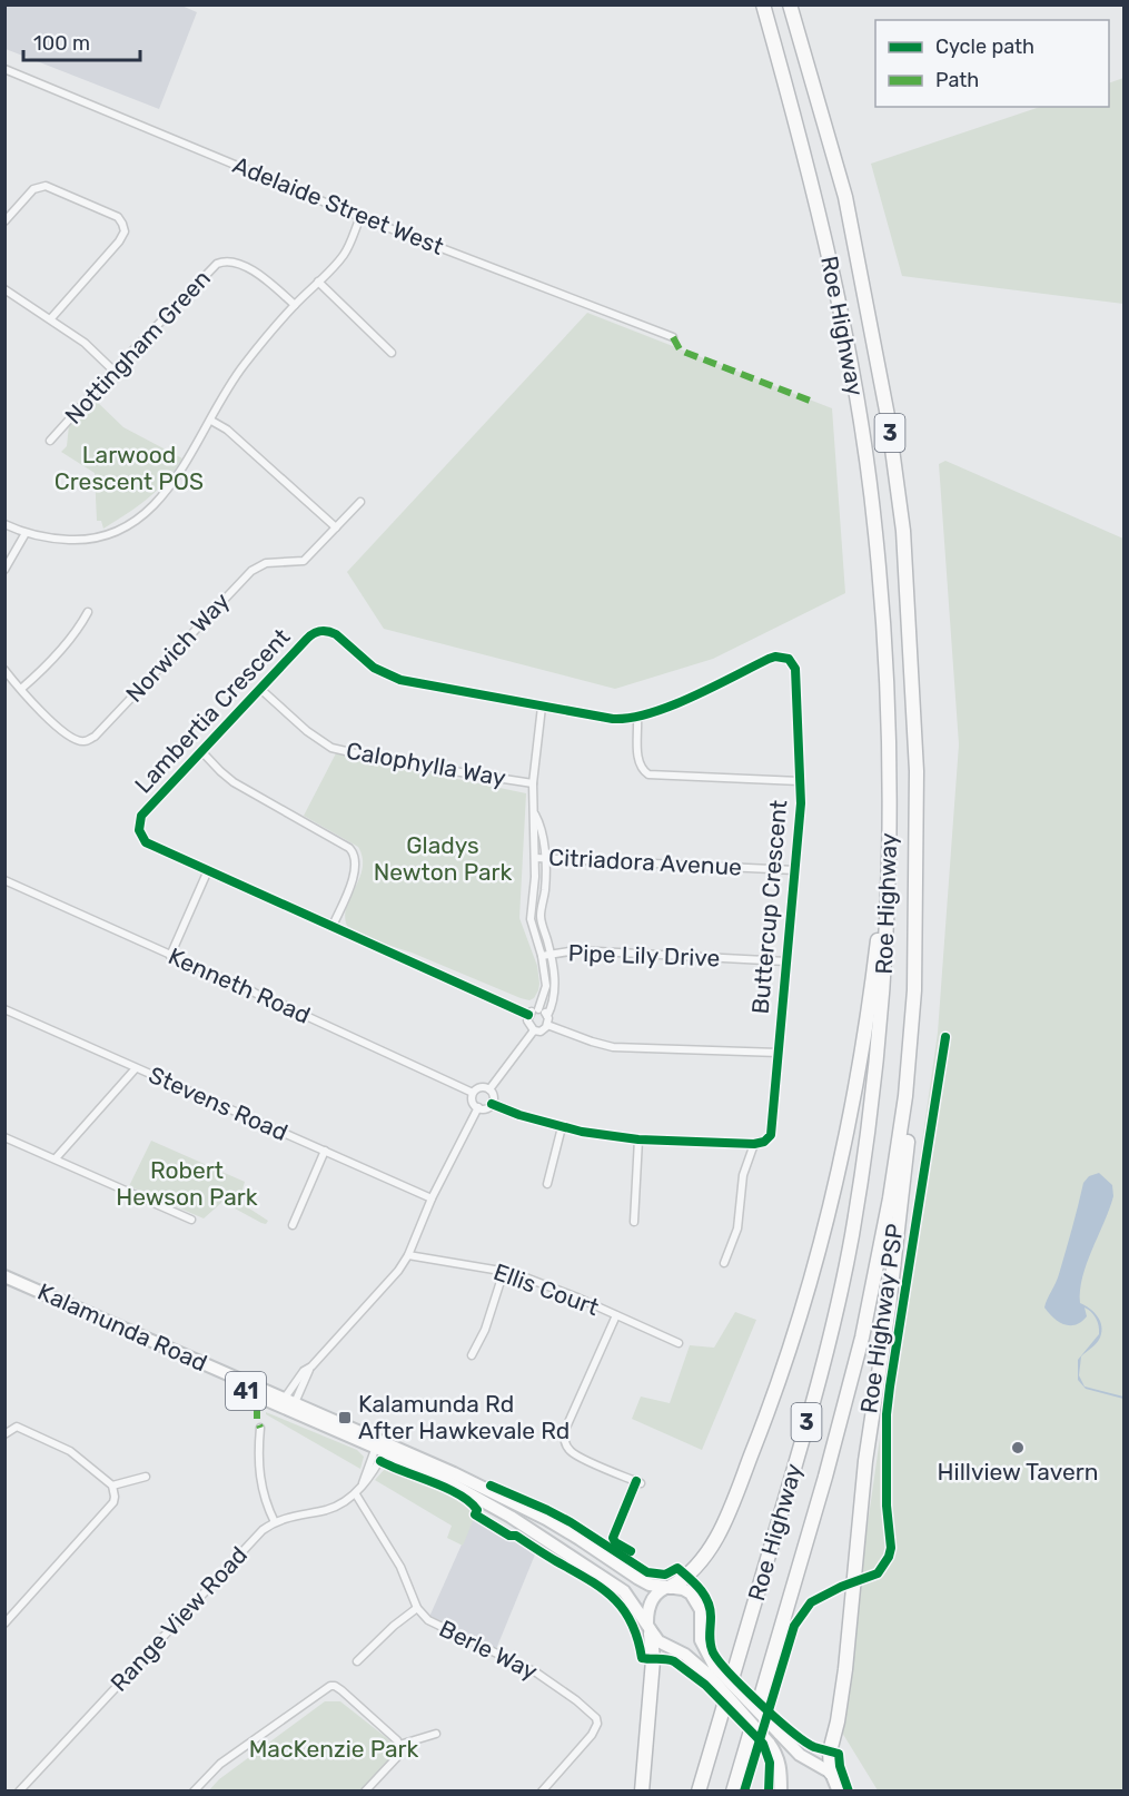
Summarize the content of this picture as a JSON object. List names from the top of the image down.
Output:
{
  "streets": {
    "highway": ["Roe Highway", "3"],
    "main road": ["Kalamunda Road", "41"],
    "street": [
      "Adelaide Street West",
      "Nottingham Green",
      "Norwich Way",
      "Lambertia Crescent",
      "Calophylla Way",
      "Citriadora Avenue",
      "Buttercup Crescent",
      "Pipe Lily Drive",
      "Kenneth Road",
      "Stevens Road",
      "Ellis Court",
      "Range View Road",
      "Berle Way"
    ],
    "cycle path": ["Roe Highway PSP"]
  },
  "crossings": [
    ["Lambertia Crescent", "Calophylla Way"],
    ["Lambertia Crescent", "Buttercup Crescent"],
    ["Citriadora Avenue", "Buttercup Crescent"],
    ["Buttercup Crescent", "Pipe Lily Drive"],
    ["Range View Road", "Berle Way"]
  ],
  "parks": [
    "Larwood Crescent POS",
    "Gladys Newton Park",
    "Robert Hewson Park",
    "MacKenzie Park"
  ],
  "places": {
    "transit": ["Kalamunda Rd After Hawkevale Rd"],
    "other": ["Hillview Tavern"]
  },
  "legend": ["Cycle path", "Path"],
  "scale_bar": "100 m"
}
